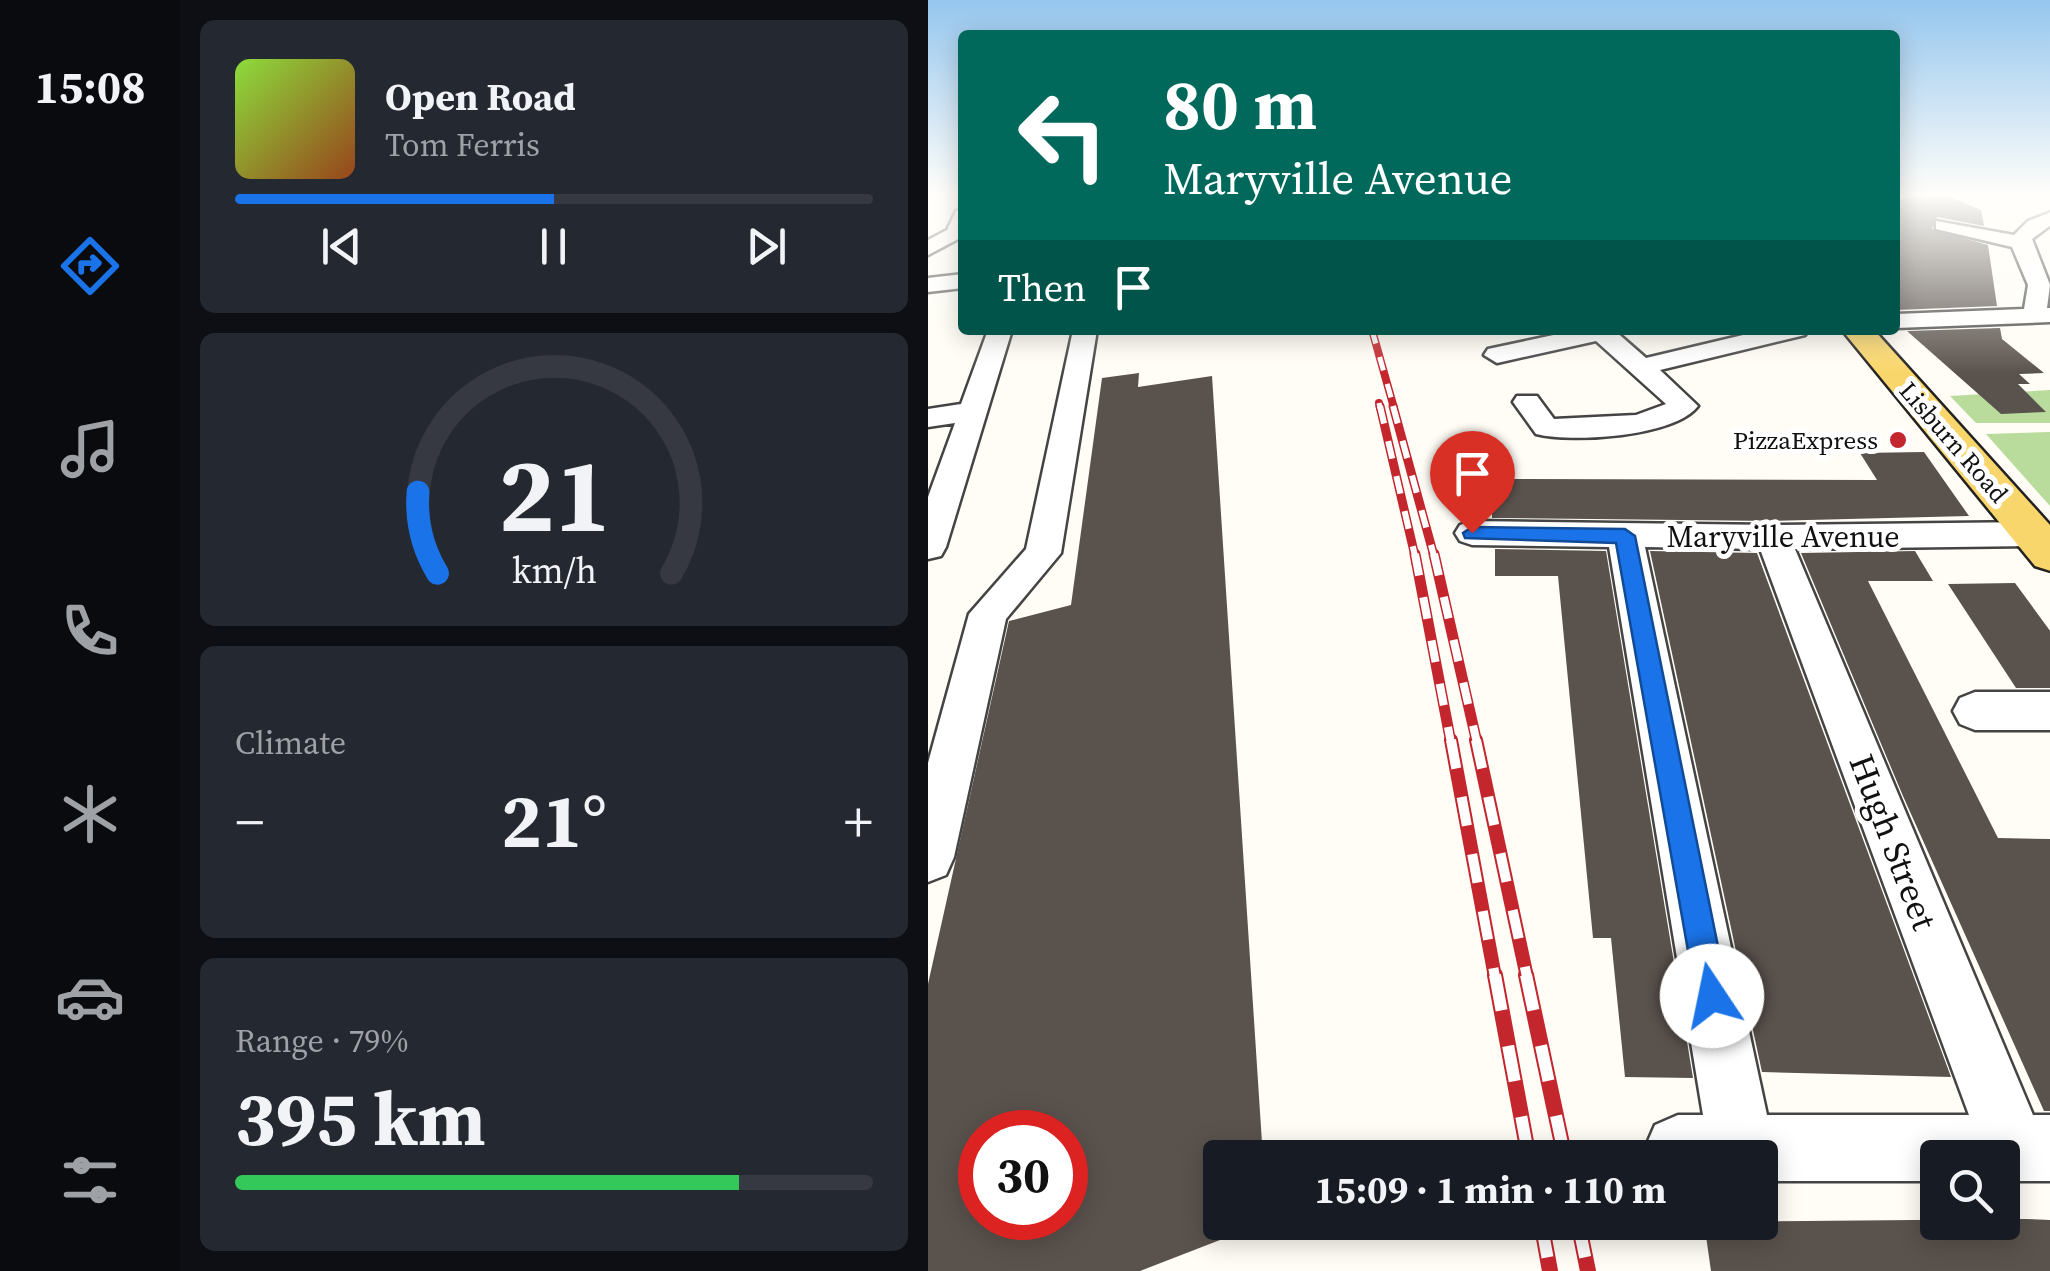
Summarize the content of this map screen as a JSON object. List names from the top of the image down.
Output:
{
  "streets": {
    "main road": ["Lisburn Road"],
    "street": ["Maryville Avenue", "Hugh Street"]
  },
  "crossings": [
    ["Lisburn Road", "Maryville Avenue"],
    ["Maryville Avenue", "Hugh Street"]
  ],
  "places": ["PizzaExpress"],
  "page": {
    "tabs": "15:08",
    "turn": ["80 m", "Maryville Avenue"],
    "song": ["Open Road", "Tom Ferris"],
    "then": "Then",
    "tile": [
      "Climate",
      ["Range · 79%", "395 km"]
    ],
    "heat": ["−", "21°", "+"],
    "limit": "30",
    "trip": "15:09 · 1 min · 110 m",
    "gauge": ["21", "km/h"]
  }
}
